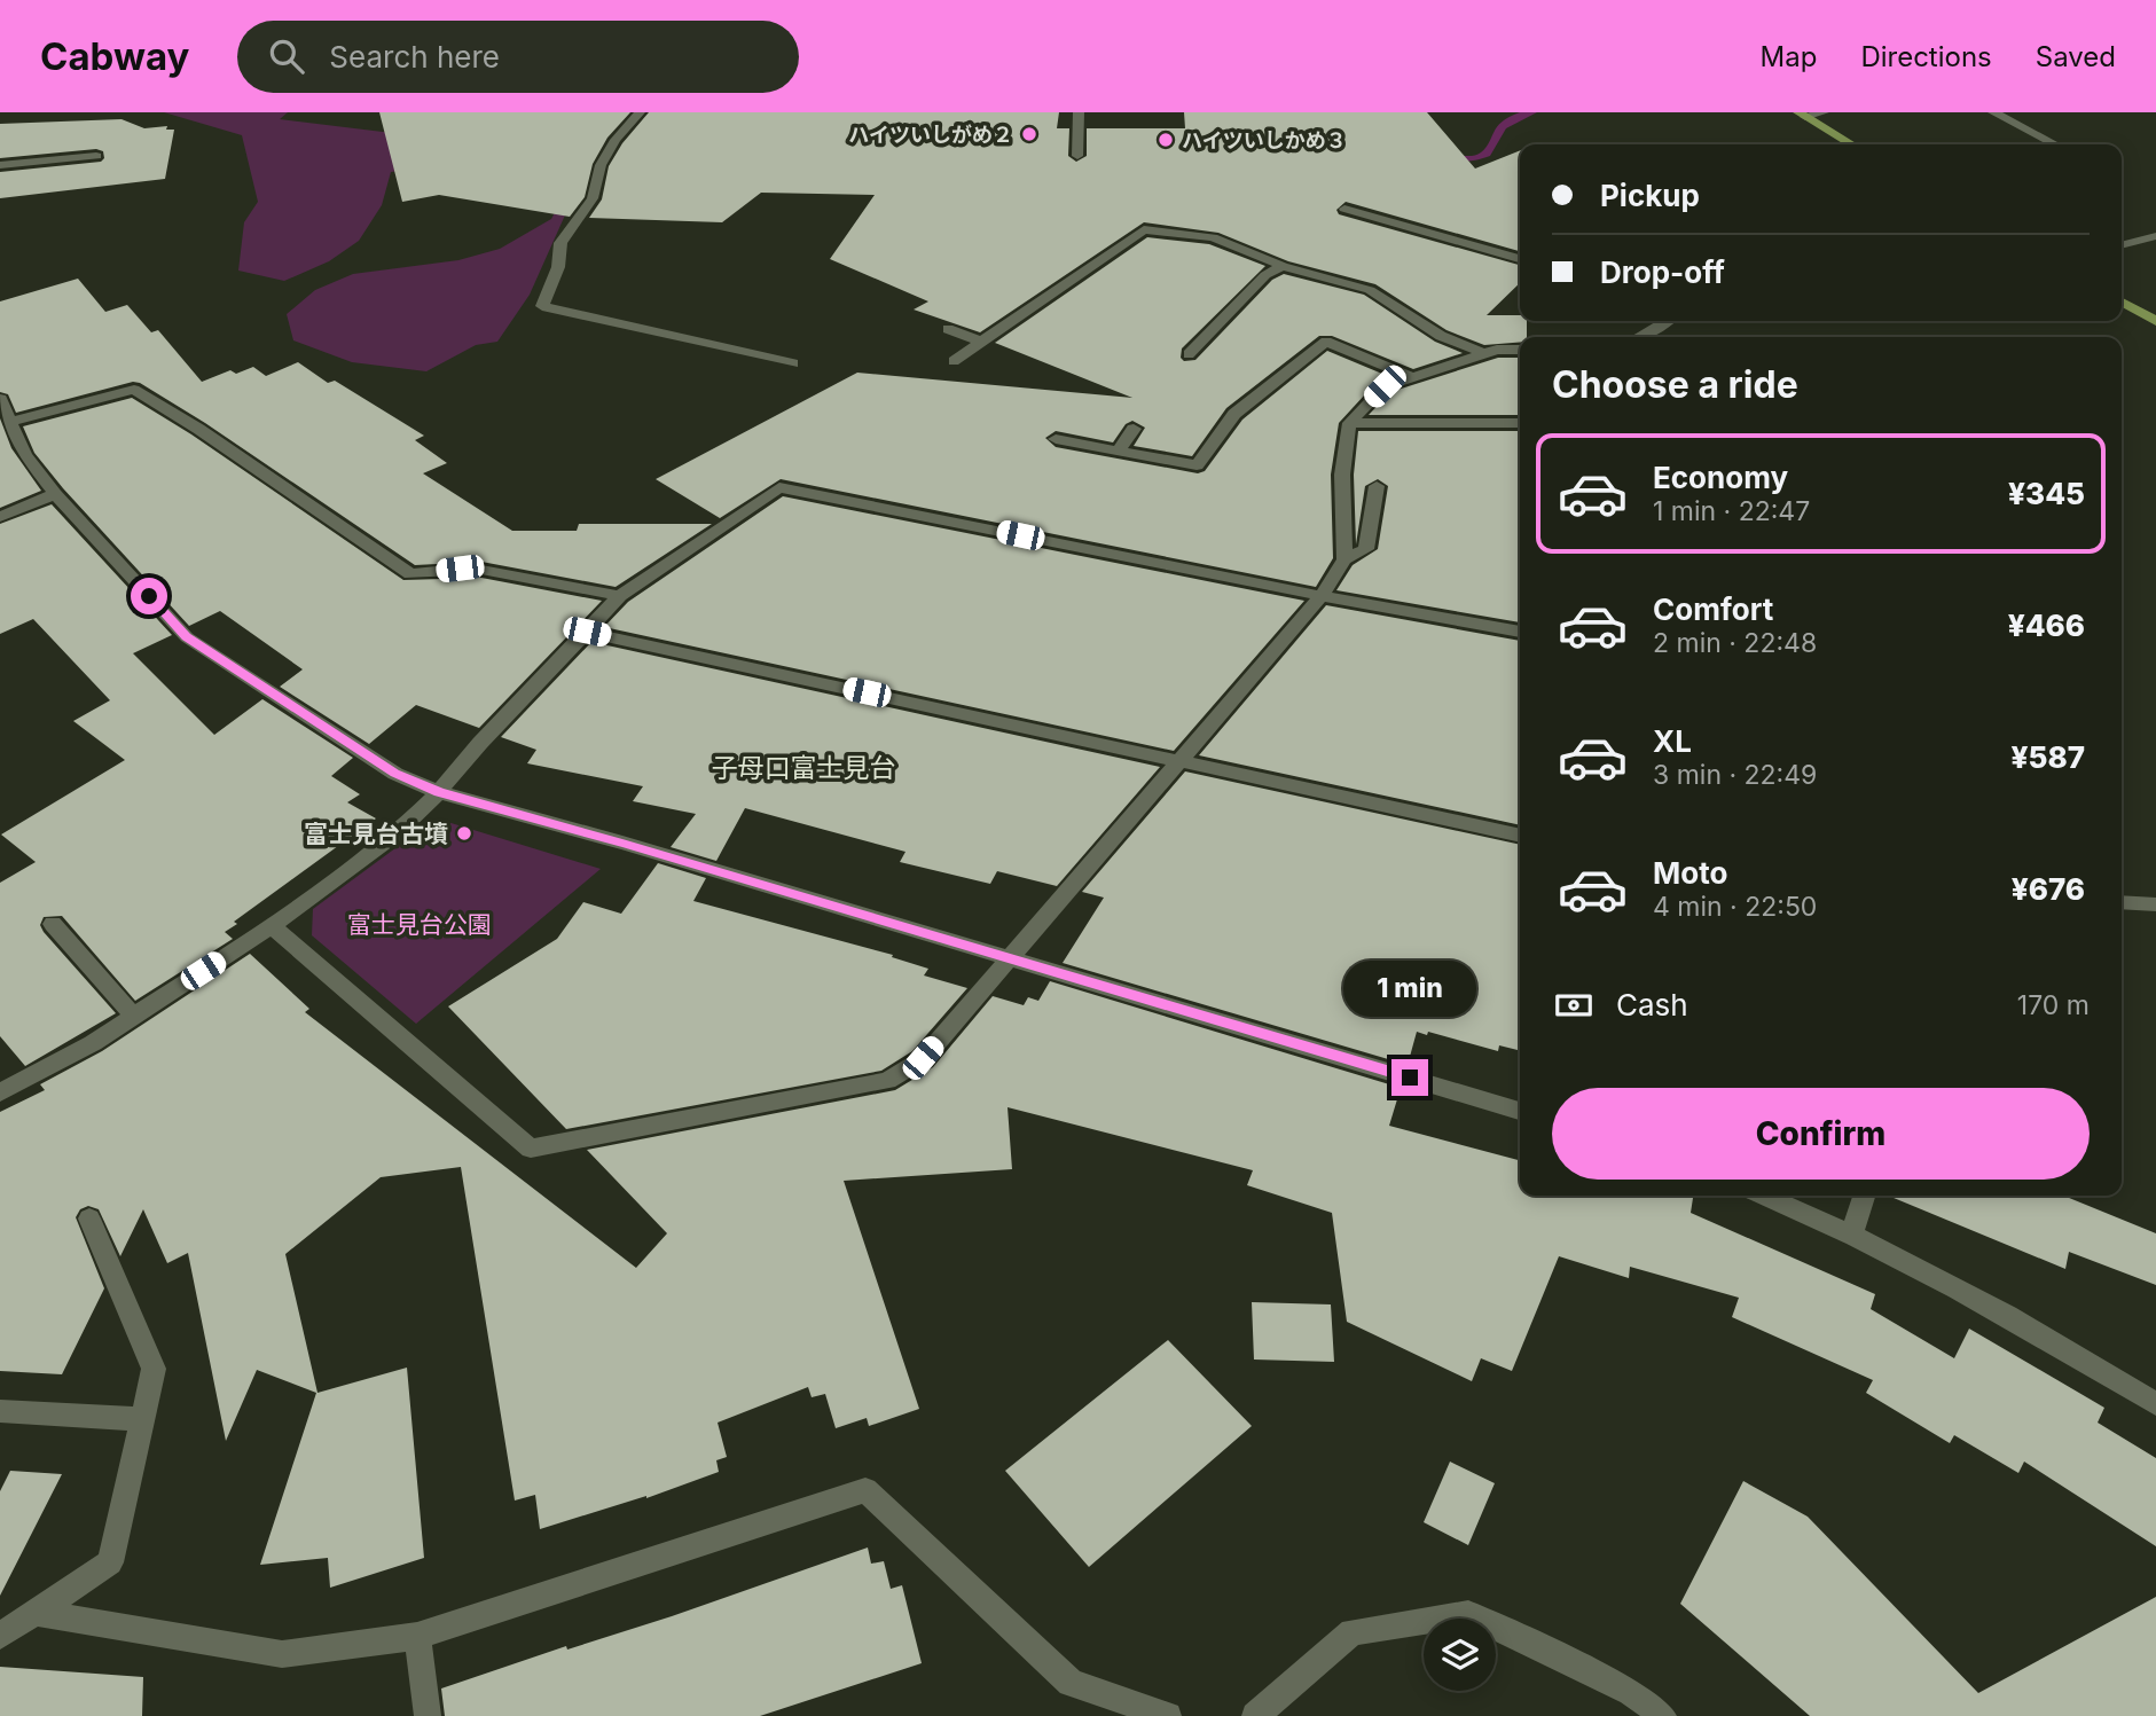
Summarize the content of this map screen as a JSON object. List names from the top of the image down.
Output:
{
  "districts": ["子母口富士見台"],
  "parks": ["富士見台公園"],
  "places": ["ハイツいしがめ２", "ハイツいしかめ３", "富士見台古墳"],
  "page": {
    "header": "Cabway",
    "search": "Search here",
    "nav": ["Map", "Directions", "Saved"],
    "banner": ["Pickup", "Drop-off"],
    "heading": "Choose a ride",
    "list": [
      {
        "name": "Economy",
        "note": "1 min · 22:47",
        "value": "¥345"
      },
      {
        "name": "Comfort",
        "note": "2 min · 22:48",
        "value": "¥466"
      },
      {
        "name": "XL",
        "note": "3 min · 22:49",
        "value": "¥587"
      },
      {
        "name": "Moto",
        "note": "4 min · 22:50",
        "value": "¥676"
      }
    ],
    "bubble": "1 min",
    "pay": ["Cash", "170 m"],
    "buttons": "Confirm"
  }
}
